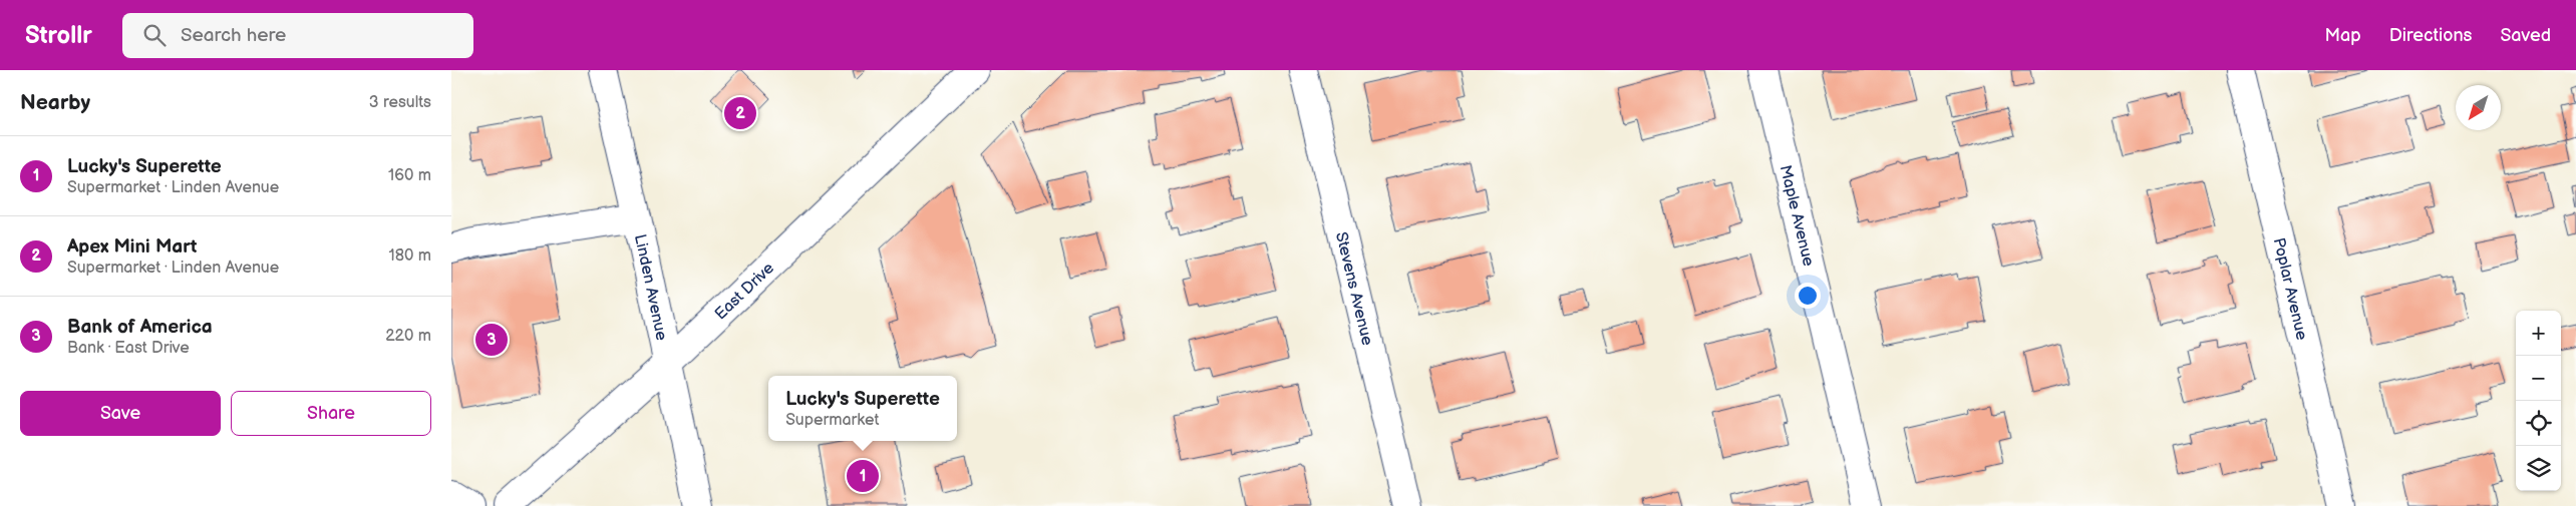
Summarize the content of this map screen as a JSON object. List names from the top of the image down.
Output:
{
  "streets": {
    "street": [
      "Maple Avenue",
      "Linden Avenue",
      "Stevens Avenue",
      "Poplar Avenue",
      "East Drive"
    ]
  },
  "crossings": [
    ["Linden Avenue", "East Drive"]
  ],
  "north": "bottom left",
  "page": {
    "header": "Strollr",
    "search": "Search here",
    "nav": ["Map", "Directions", "Saved"],
    "heading": ["Nearby", "3 results"],
    "pins": ["2", "3", "1"],
    "list": [
      {
        "mark": "1",
        "name": "Lucky's Superette",
        "note": "Supermarket · Linden Avenue",
        "value": "160 m"
      },
      {
        "mark": "2",
        "name": "Apex Mini Mart",
        "note": "Supermarket · Linden Avenue",
        "value": "180 m"
      },
      {
        "mark": "3",
        "name": "Bank of America",
        "note": "Bank · East Drive",
        "value": "220 m"
      }
    ],
    "map_buttons": ["+", "−"],
    "buttons": ["Save", "Share"],
    "popup": ["Lucky's Superette", "Supermarket"]
  }
}
